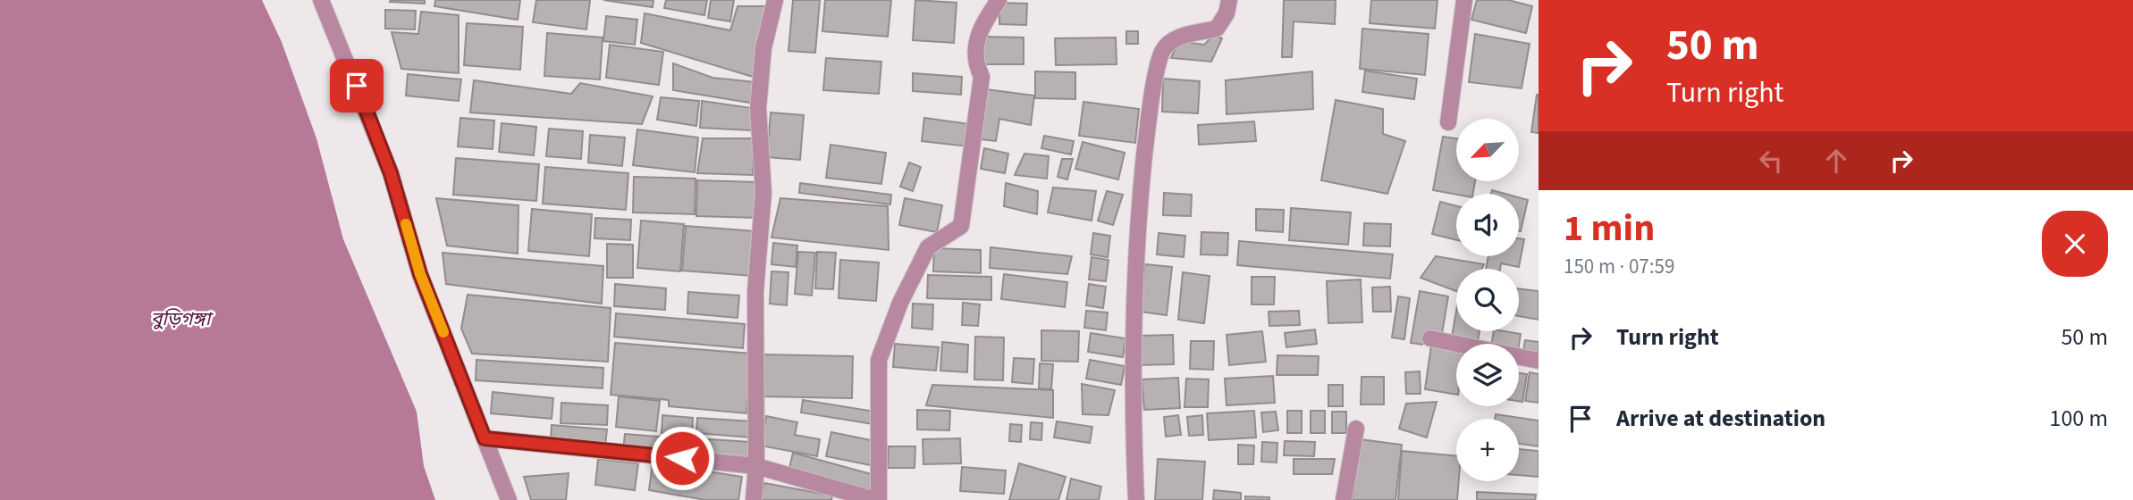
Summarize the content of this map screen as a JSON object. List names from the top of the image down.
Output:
{
  "water": ["বুড়িগঙ্গা"],
  "north": "bottom left",
  "page": {
    "turn": ["50 m", "Turn right"],
    "map_buttons": "+",
    "heading": ["1 min", "150 m · 07:59"],
    "list": [
      {
        "name": "Turn right",
        "value": "50 m"
      },
      {
        "name": "Arrive at destination",
        "value": "100 m"
      }
    ]
  }
}
